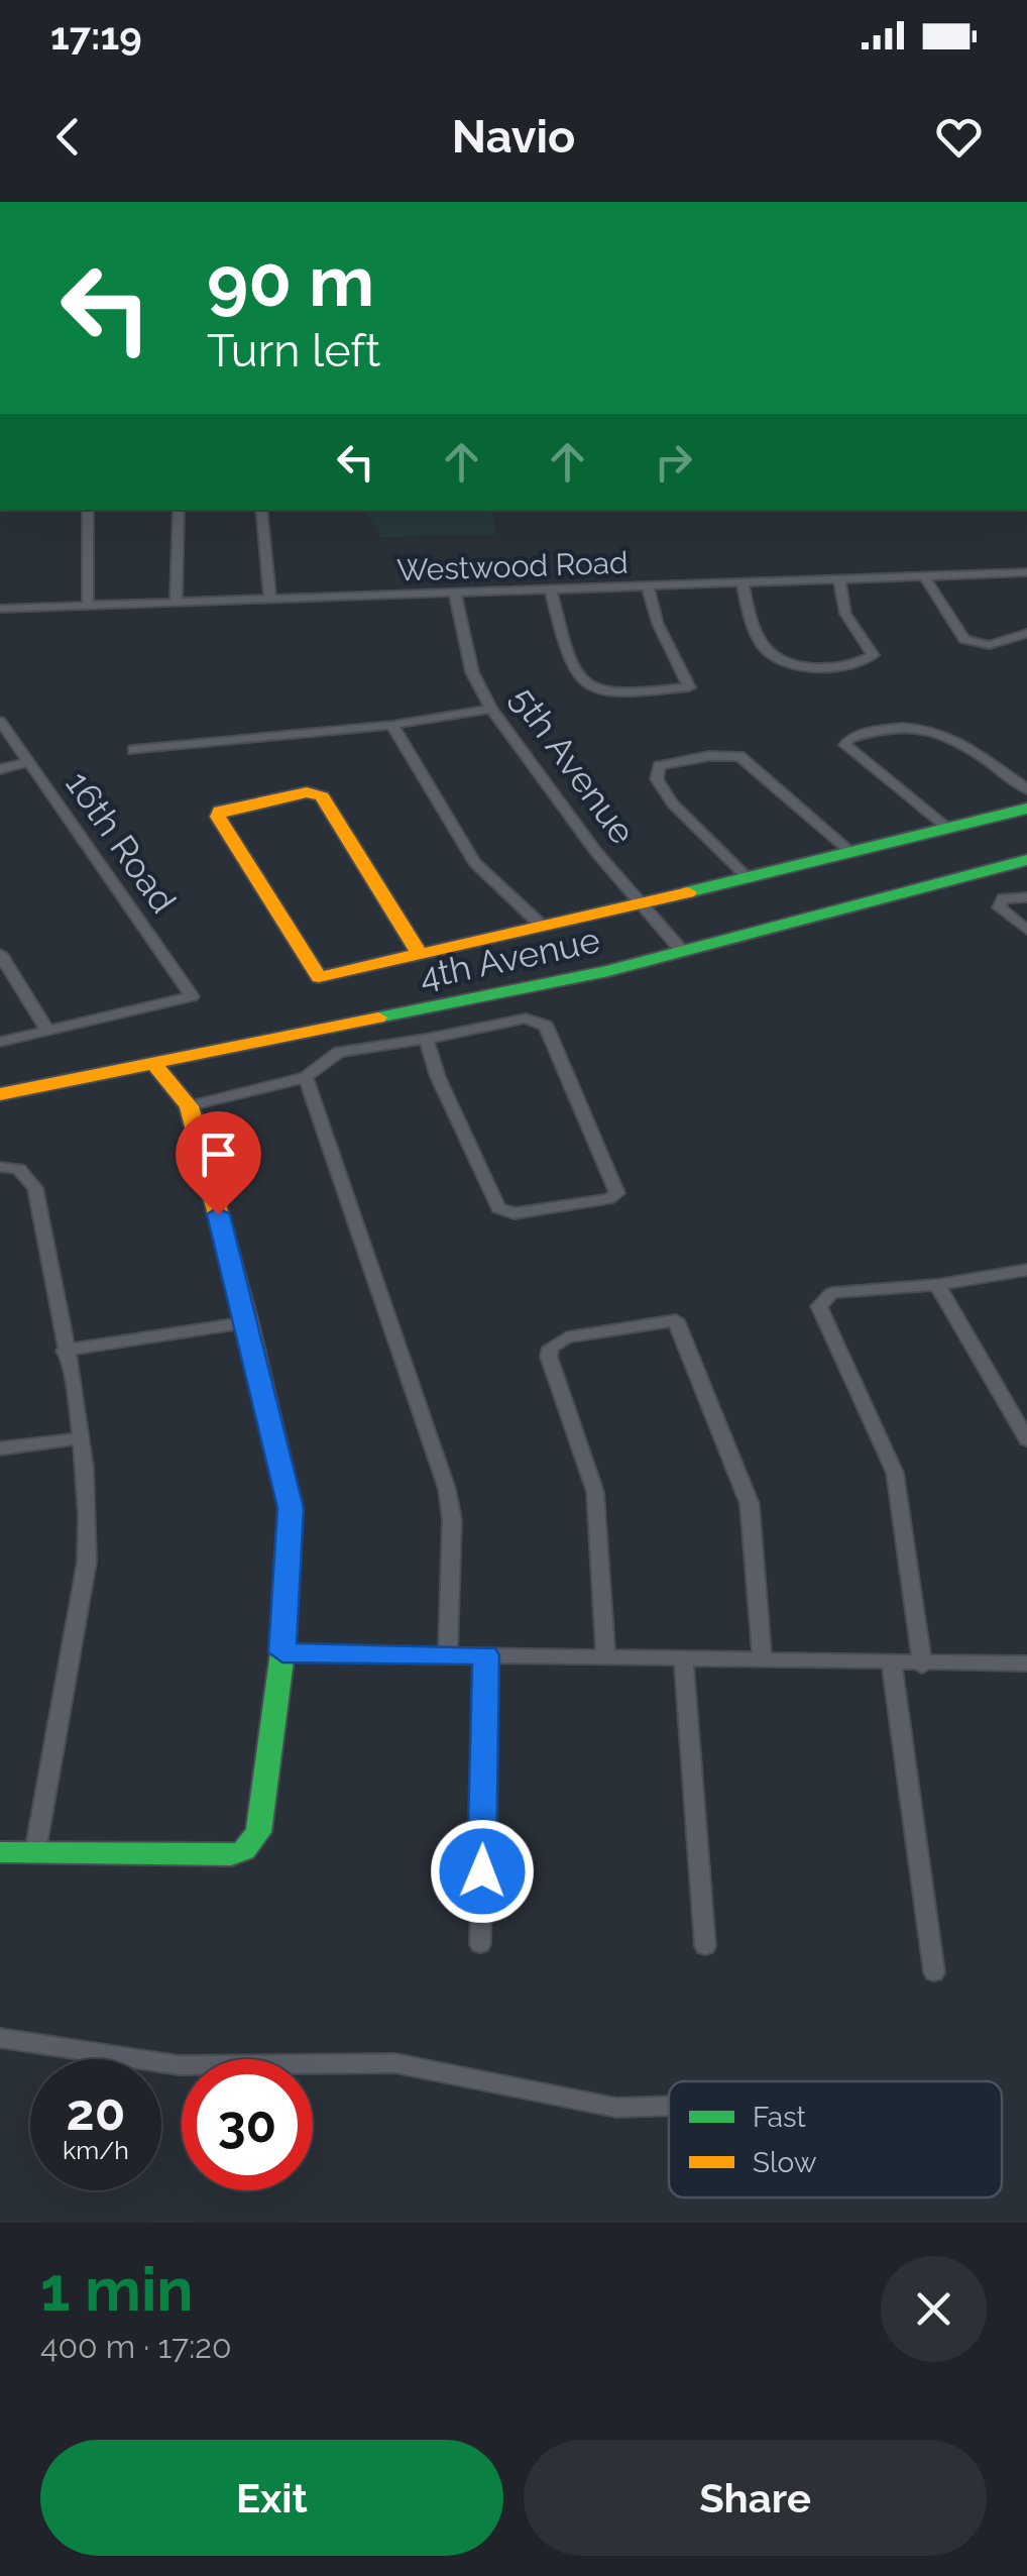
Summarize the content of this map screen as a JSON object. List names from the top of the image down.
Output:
{
  "streets": {
    "street": [
      "Westwood Road",
      "5th Avenue",
      "16th Road",
      "4th Avenue"
    ]
  },
  "crossings": [
    ["Westwood Road", "5th Avenue"],
    ["5th Avenue", "4th Avenue"]
  ],
  "legend": ["Fast", "Slow"],
  "page": {
    "status": "17:19",
    "header": "Navio",
    "turn": ["90 m", "Turn left"],
    "speed": "20 km/h",
    "limit": "30",
    "heading": ["1 min", "400 m · 17:20"],
    "buttons": ["Exit", "Share"]
  }
}
